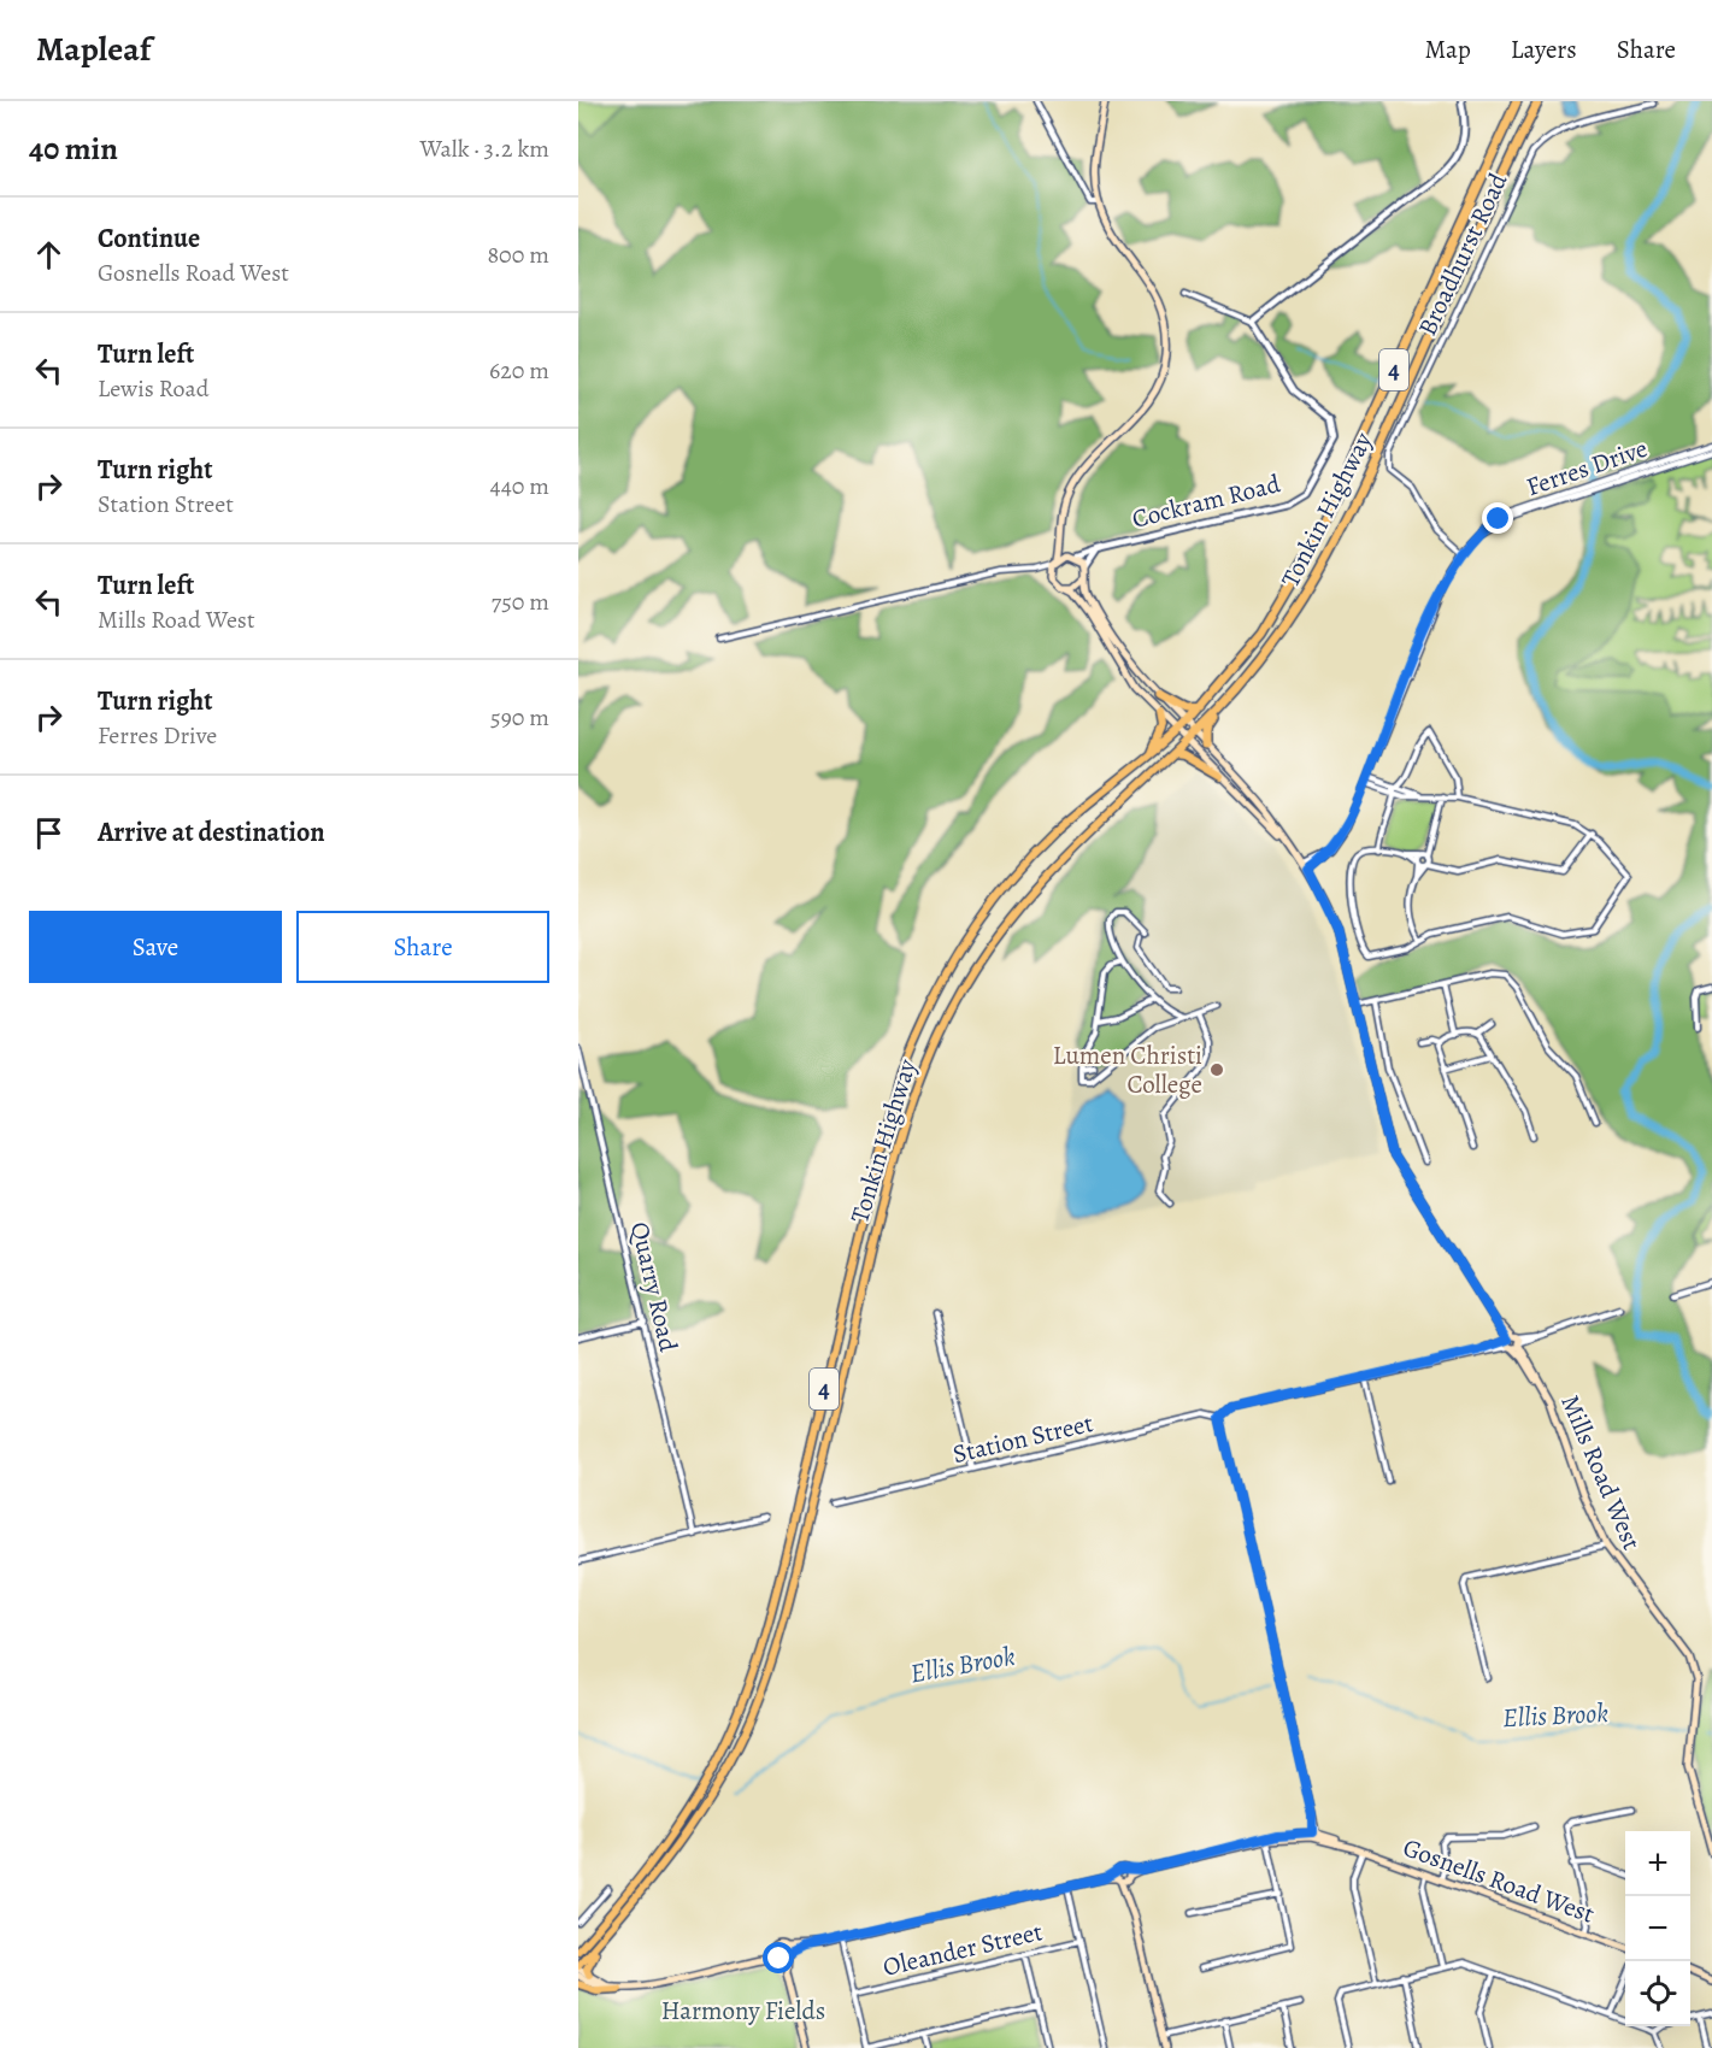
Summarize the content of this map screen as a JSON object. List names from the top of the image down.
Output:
{
  "streets": {
    "highway": ["4", "Tonkin Highway"],
    "main road": ["Mills Road West", "Gosnells Road West"],
    "street": [
      "Broadhurst Road",
      "Ferres Drive",
      "Cockram Road",
      "Quarry Road",
      "Station Street",
      "Oleander Street"
    ]
  },
  "crossings": [
    ["Broadhurst Road", "Ferres Drive"],
    ["Ferres Drive", "Mills Road West"],
    ["Cockram Road", "Mills Road West"],
    ["Tonkin Highway", "Mills Road West"]
  ],
  "water": ["Ellis Brook"],
  "parks": ["Harmony Fields"],
  "places": ["Lumen Christi College"],
  "page": {
    "header": "Mapleaf",
    "nav": ["Map", "Layers", "Share"],
    "heading": ["40 min", "Walk · 3.2 km"],
    "list": [
      ["Continue", "Gosnells Road West", "800 m"],
      ["Turn left", "Lewis Road", "620 m"],
      ["Turn right", "Station Street", "440 m"],
      ["Turn left", "Mills Road West", "750 m"],
      ["Turn right", "Ferres Drive", "590 m"],
      "Arrive at destination"
    ],
    "buttons": ["Save", "Share"],
    "map_buttons": ["+", "−"]
  }
}
